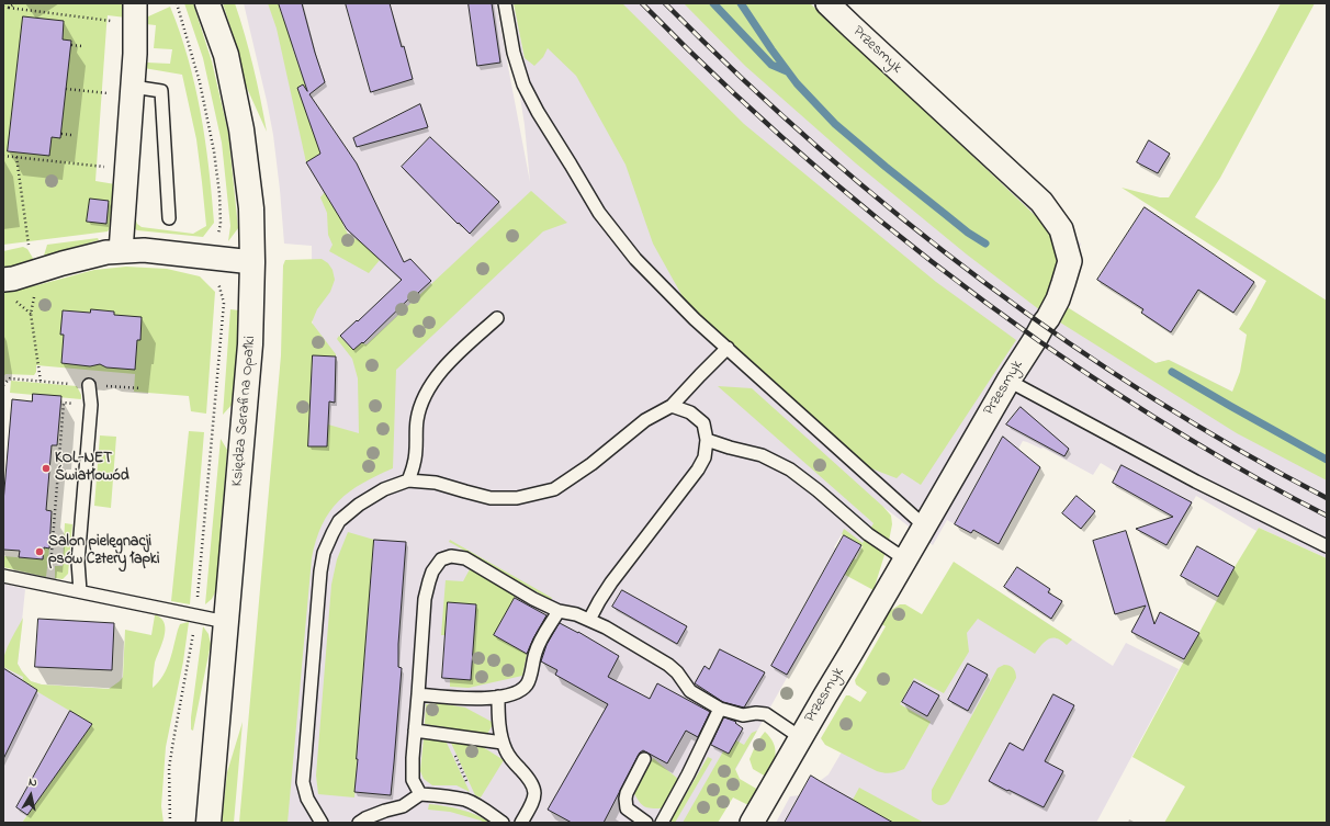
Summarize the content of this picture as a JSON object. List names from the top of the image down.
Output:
{
  "streets": {
    "street": ["Przesmyk", "Księdza Serafina Opałki"]
  },
  "places": ["KOL-NET Światłowód", "Salon pielęgnacji psów Cztery łapki"],
  "north": "top"
}
